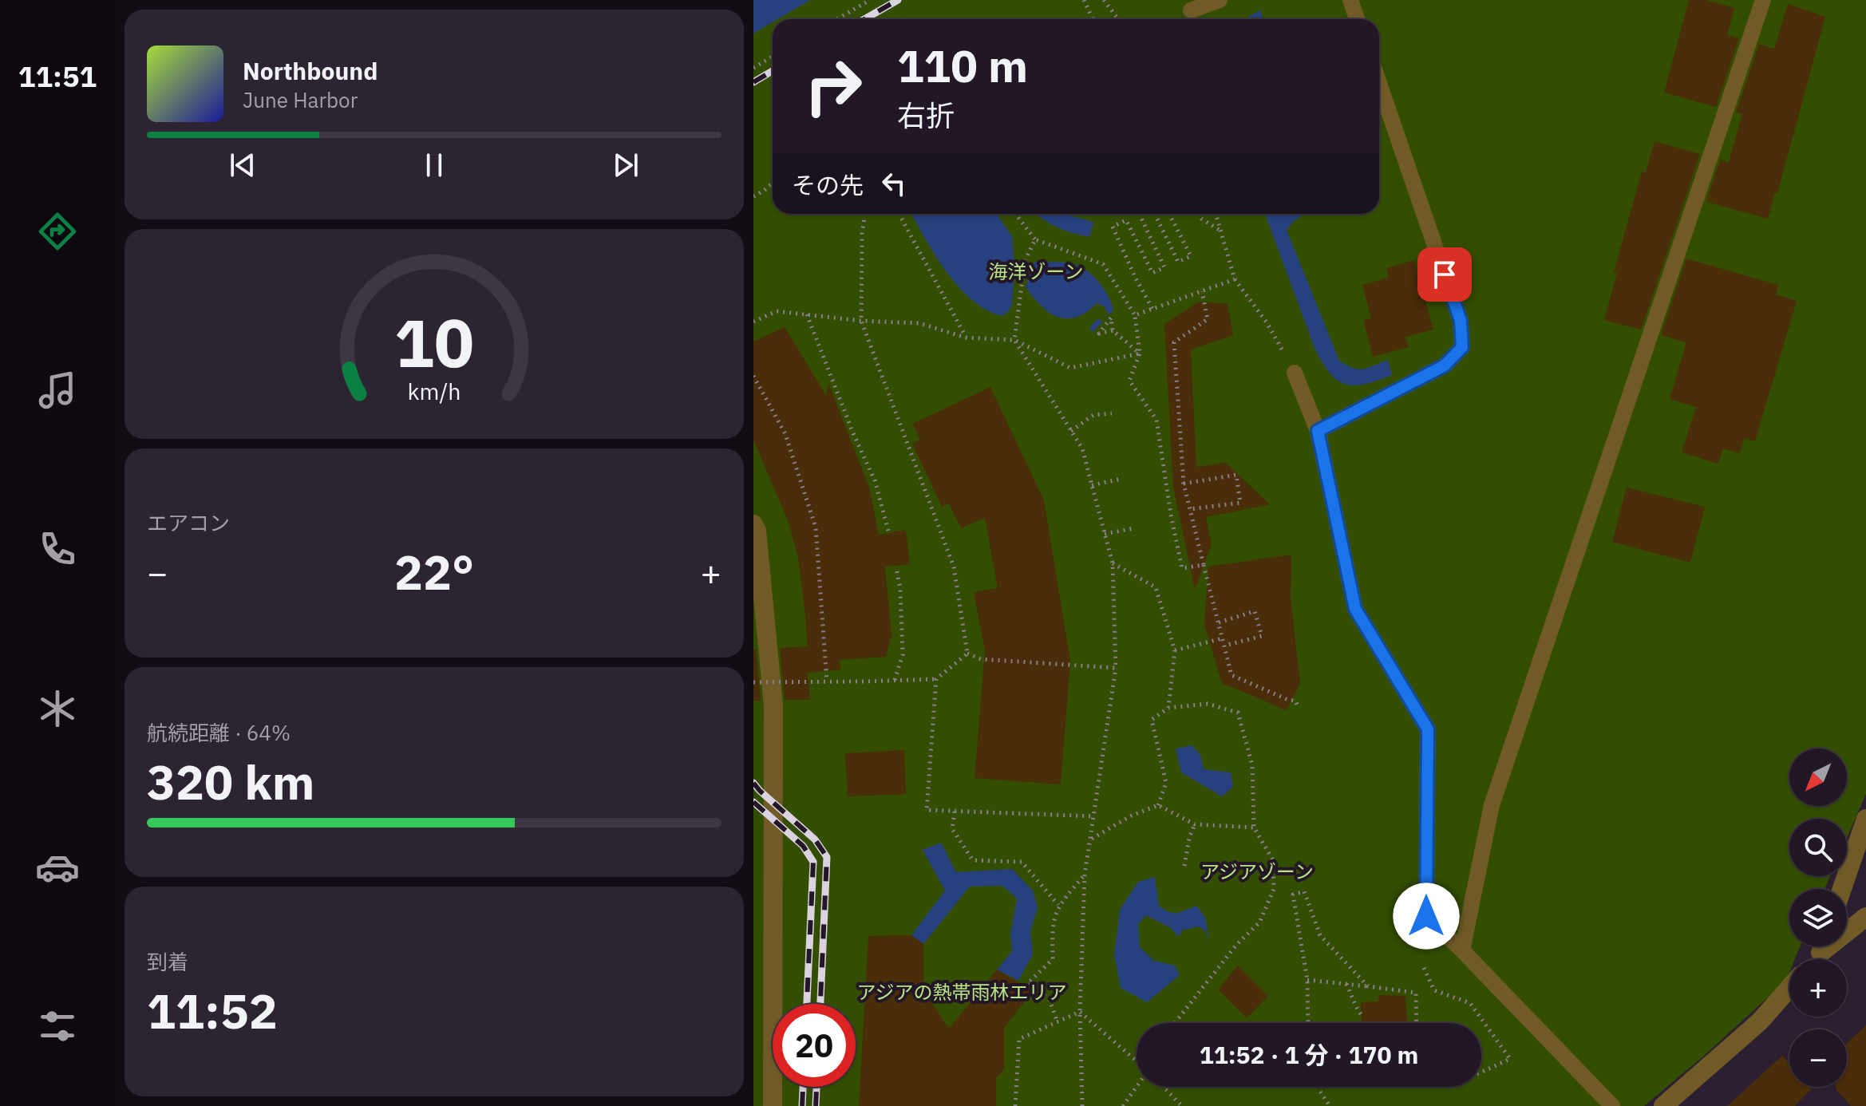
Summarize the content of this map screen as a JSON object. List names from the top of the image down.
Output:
{
  "parks": ["海洋ゾーン", "アジアゾーン", "アジアの熱帯雨林エリア"],
  "north": "bottom left",
  "page": {
    "tabs": "11:51",
    "turn": ["110 m", "右折"],
    "song": ["Northbound", "June Harbor"],
    "then": "その先",
    "tile": [
      "エアコン",
      ["航続距離 · 64%", "320 km"],
      ["到着", "11:52"]
    ],
    "heat": ["−", "22°", "+"],
    "map_buttons": ["+", "−"],
    "limit": "20",
    "trip": "11:52 · 1 分 · 170 m",
    "gauge": ["10", "km/h"]
  }
}
